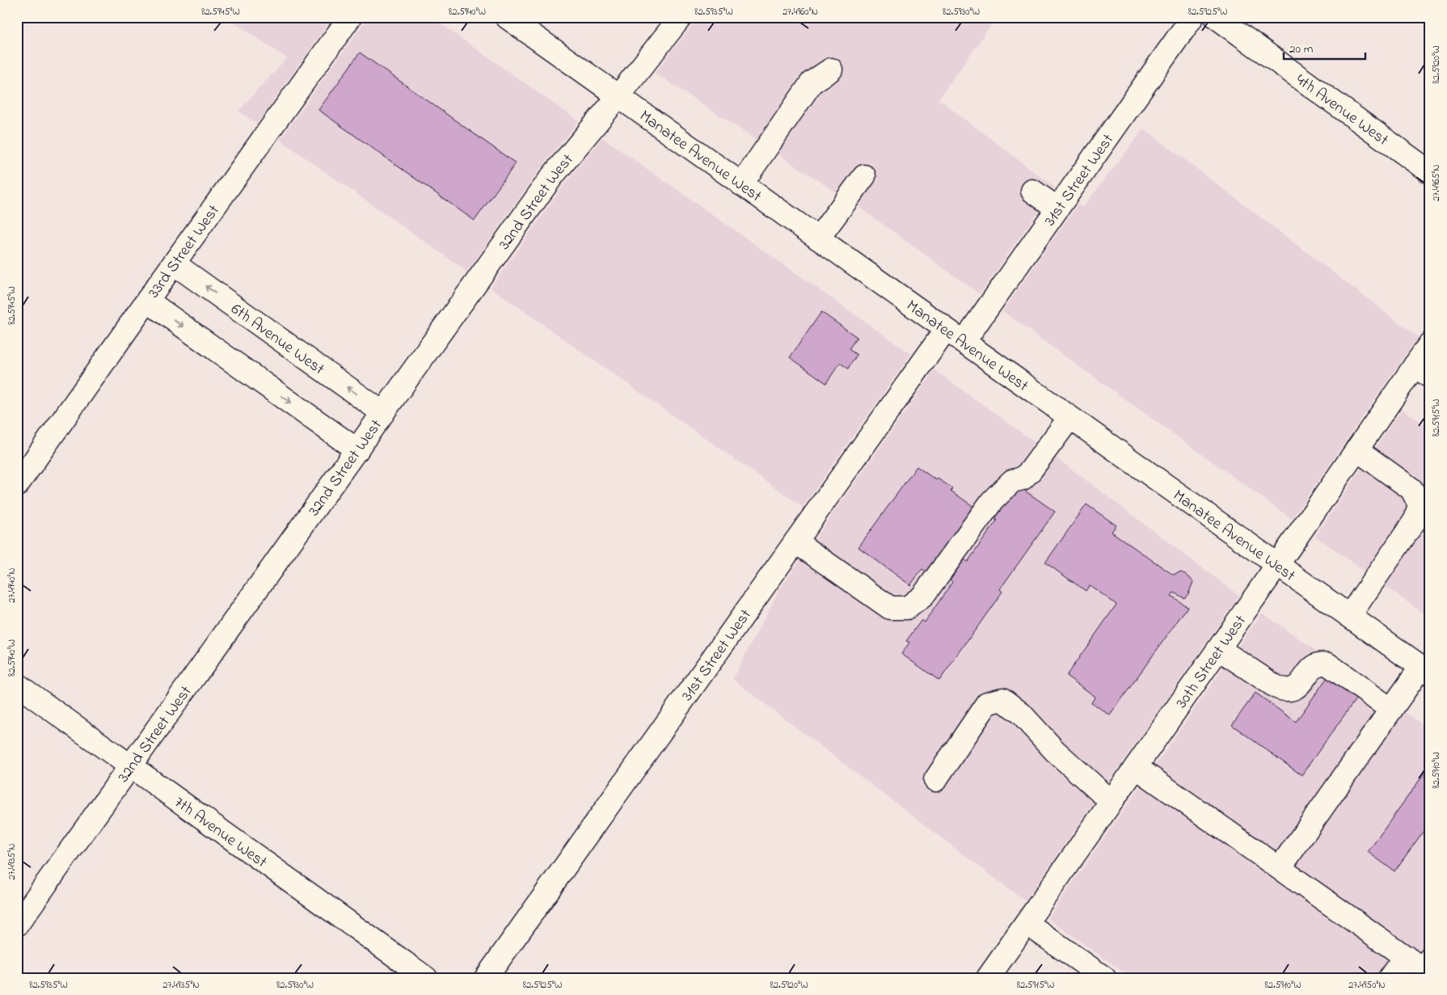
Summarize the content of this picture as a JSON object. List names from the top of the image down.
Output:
{
  "streets": {
    "street": [
      "4th Avenue West",
      "Manatee Avenue West",
      "31st Street West",
      "32nd Street West",
      "33rd Street West",
      "6th Avenue West",
      "30th Street West",
      "7th Avenue West"
    ]
  },
  "crossings": [
    ["Manatee Avenue West", "31st Street West"],
    ["Manatee Avenue West", "32nd Street West"],
    ["Manatee Avenue West", "30th Street West"],
    ["32nd Street West", "6th Avenue West"],
    ["32nd Street West", "7th Avenue West"],
    ["33rd Street West", "6th Avenue West"]
  ],
  "scale_bar": "20 m",
  "coordinates": [
    "82.5945°W",
    "82.5940°W",
    "82.5935°W",
    "27.4960°N",
    "82.5930°W",
    "82.5925°W",
    "82.5920°W",
    "27.4965°N",
    "82.5915°W",
    "27.4940°N",
    "82.5910°W",
    "27.4935°N",
    "27.4950°N"
  ]
}
